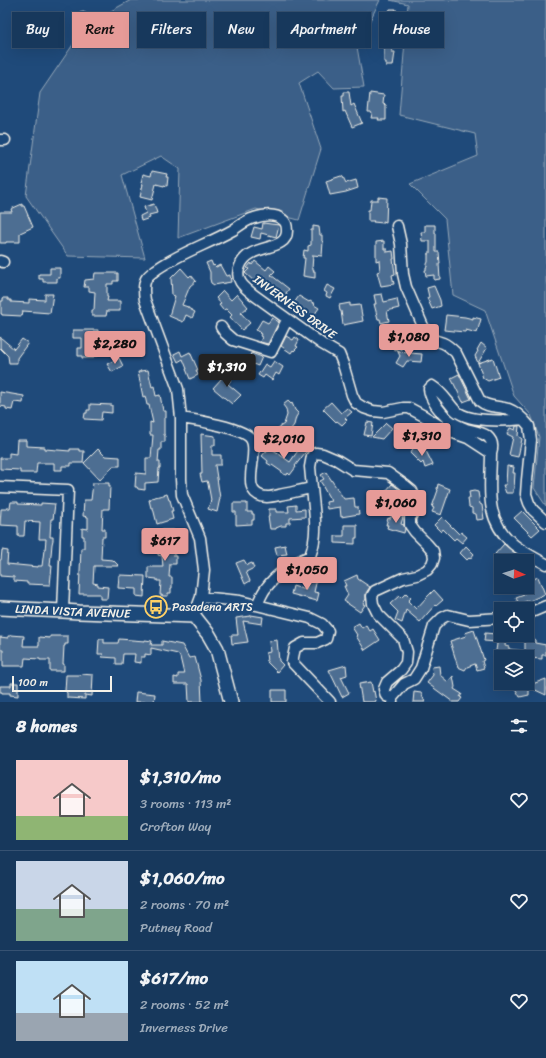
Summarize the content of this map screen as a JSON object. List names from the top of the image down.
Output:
{
  "streets": {
    "main road": ["LINDA VISTA AVENUE"],
    "street": ["INVERNESS DRIVE"]
  },
  "crossings": [
    ["INVERNESS DRIVE", "LINDA VISTA AVENUE"]
  ],
  "places": {
    "bus stop": ["Pasadena ARTS"]
  },
  "scale_bar": "100 m",
  "north": "right",
  "page": {
    "chip": [
      "Buy",
      "Rent",
      "Filters",
      "New",
      "Apartment",
      "House"
    ],
    "price": [
      "$1,080",
      "$2,280",
      "$1,310",
      "$1,310",
      "$2,010",
      "$1,060",
      "$617",
      "$1,050"
    ],
    "scale": "100 m",
    "heading": "8 homes",
    "list": [
      {
        "name": "$1,310/mo",
        "note": "3 rooms · 113 m² · Crofton Way"
      },
      {
        "name": "$1,060/mo",
        "note": "2 rooms · 70 m² · Putney Road"
      },
      {
        "name": "$617/mo",
        "note": "2 rooms · 52 m² · Inverness Drive"
      }
    ]
  }
}
